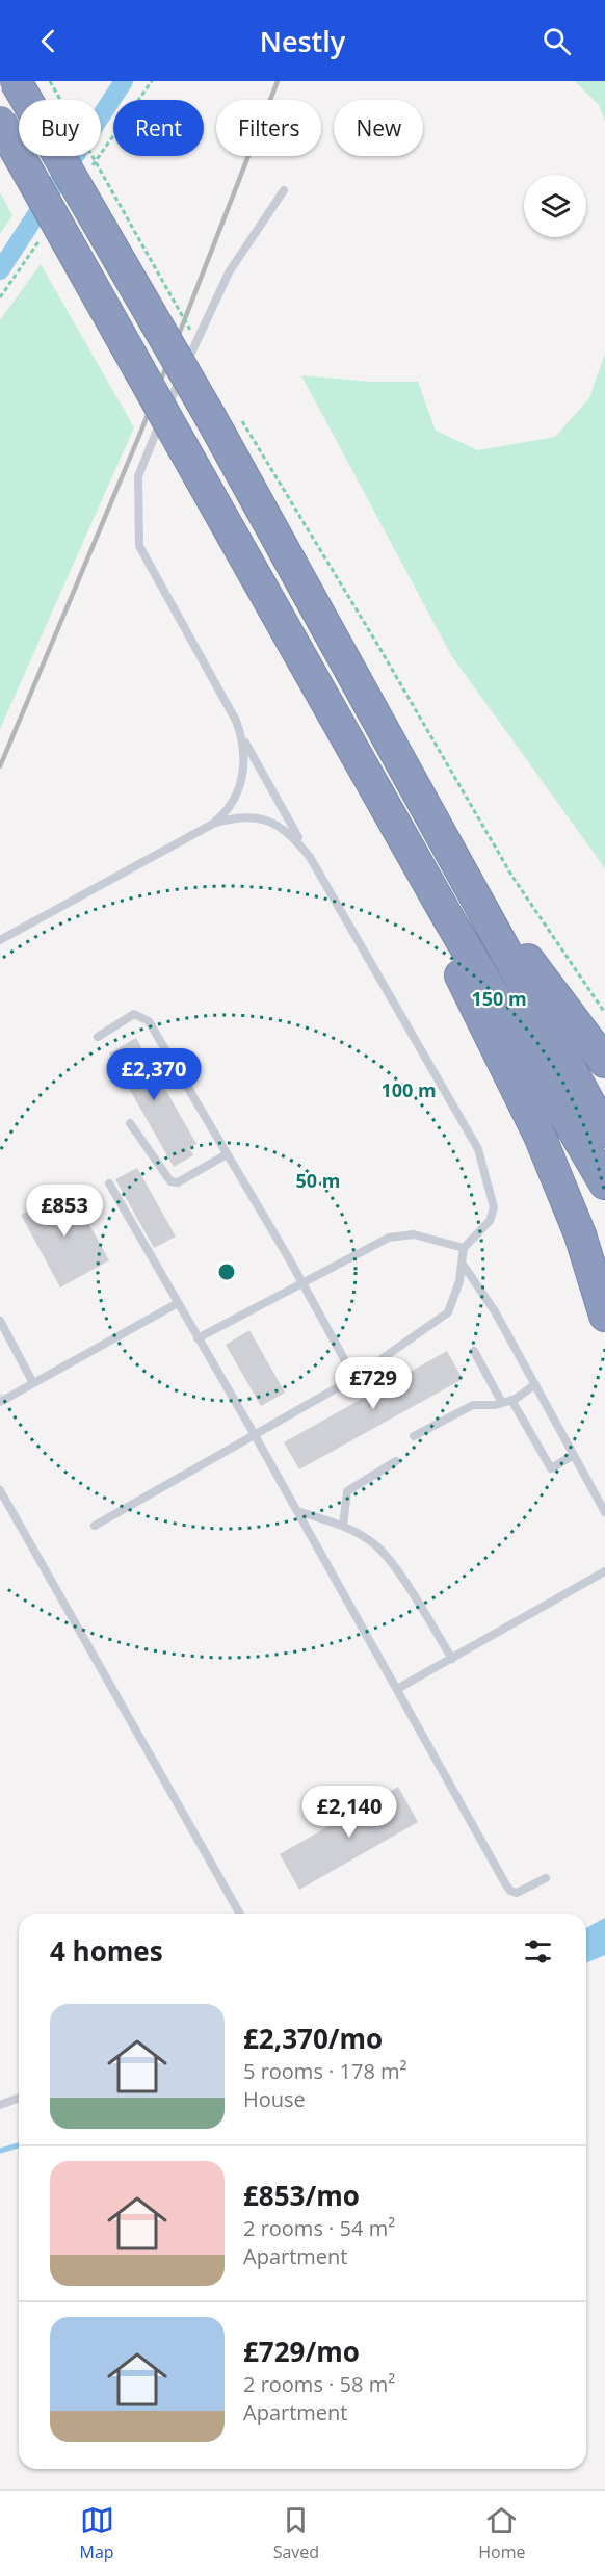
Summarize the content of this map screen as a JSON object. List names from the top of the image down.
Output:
{
  "page": {
    "header": "Nestly",
    "chip": [
      "Buy",
      "Rent",
      "Filters",
      "New"
    ],
    "price": [
      "£2,370",
      "£853",
      "£729",
      "£2,140"
    ],
    "heading": "4 homes",
    "list": [
      {
        "name": "£2,370/mo",
        "note": "5 rooms · 178 m² · House"
      },
      {
        "name": "£853/mo",
        "note": "2 rooms · 54 m² · Apartment"
      },
      {
        "name": "£729/mo",
        "note": "2 rooms · 58 m² · Apartment"
      }
    ],
    "tabs": ["Map", "Saved", "Home"]
  },
  "rings": ["150 m", "100 m", "50 m"]
}
